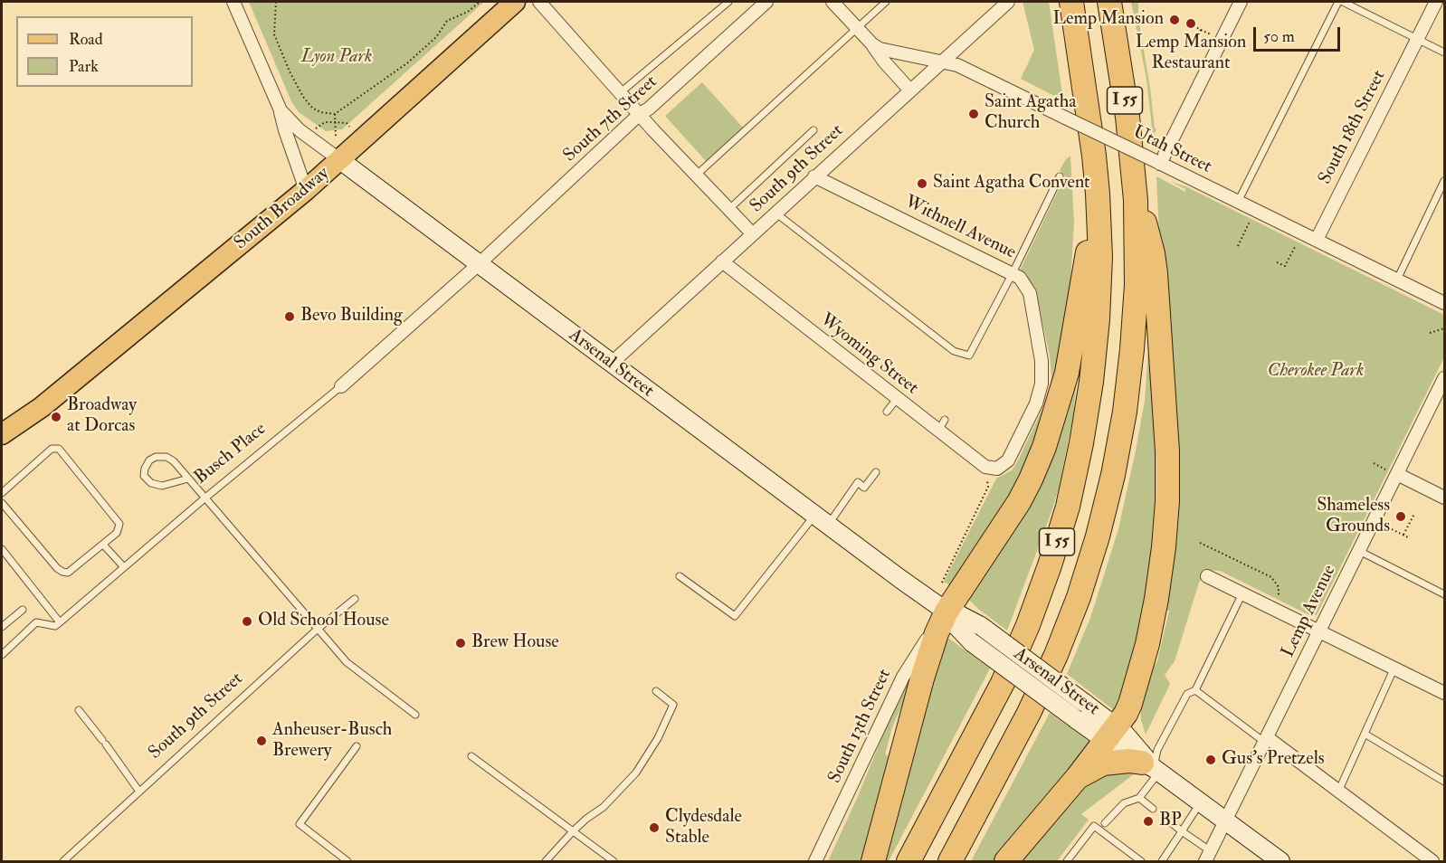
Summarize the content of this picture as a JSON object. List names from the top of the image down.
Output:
{
  "streets": {
    "highway": ["I 55"],
    "main road": ["South Broadway", "Arsenal Street"],
    "street": [
      "South 7th Street",
      "South 18th Street",
      "Utah Street",
      "South 9th Street",
      "Withnell Avenue",
      "Wyoming Street",
      "Busch Place",
      "Lemp Avenue",
      "South 13th Street"
    ]
  },
  "crossings": [
    ["South 7th Street", "Arsenal Street"],
    ["South 7th Street", "Busch Place"],
    ["South 18th Street", "Utah Street"],
    ["Utah Street", "South 9th Street"],
    ["South 9th Street", "Withnell Avenue"],
    ["South 9th Street", "Wyoming Street"],
    ["South 9th Street", "Arsenal Street"],
    ["South Broadway", "Arsenal Street"],
    ["Withnell Avenue", "Wyoming Street"],
    ["Arsenal Street", "Busch Place"],
    ["Arsenal Street", "Lemp Avenue"],
    ["Arsenal Street", "South 13th Street"]
  ],
  "parks": ["Lyon Park", "Cherokee Park"],
  "places": [
    "Lemp Mansion",
    "Lemp Mansion Restaurant",
    "Saint Agatha Church",
    "Saint Agatha Convent",
    "Bevo Building",
    "Broadway at Dorcas",
    "Shameless Grounds",
    "Old School House",
    "Brew House",
    "Anheuser-Busch Brewery",
    "Gus's Pretzels",
    "BP",
    "Clydesdale Stable"
  ],
  "legend": ["Road", "Park"],
  "scale_bar": "50 m"
}
